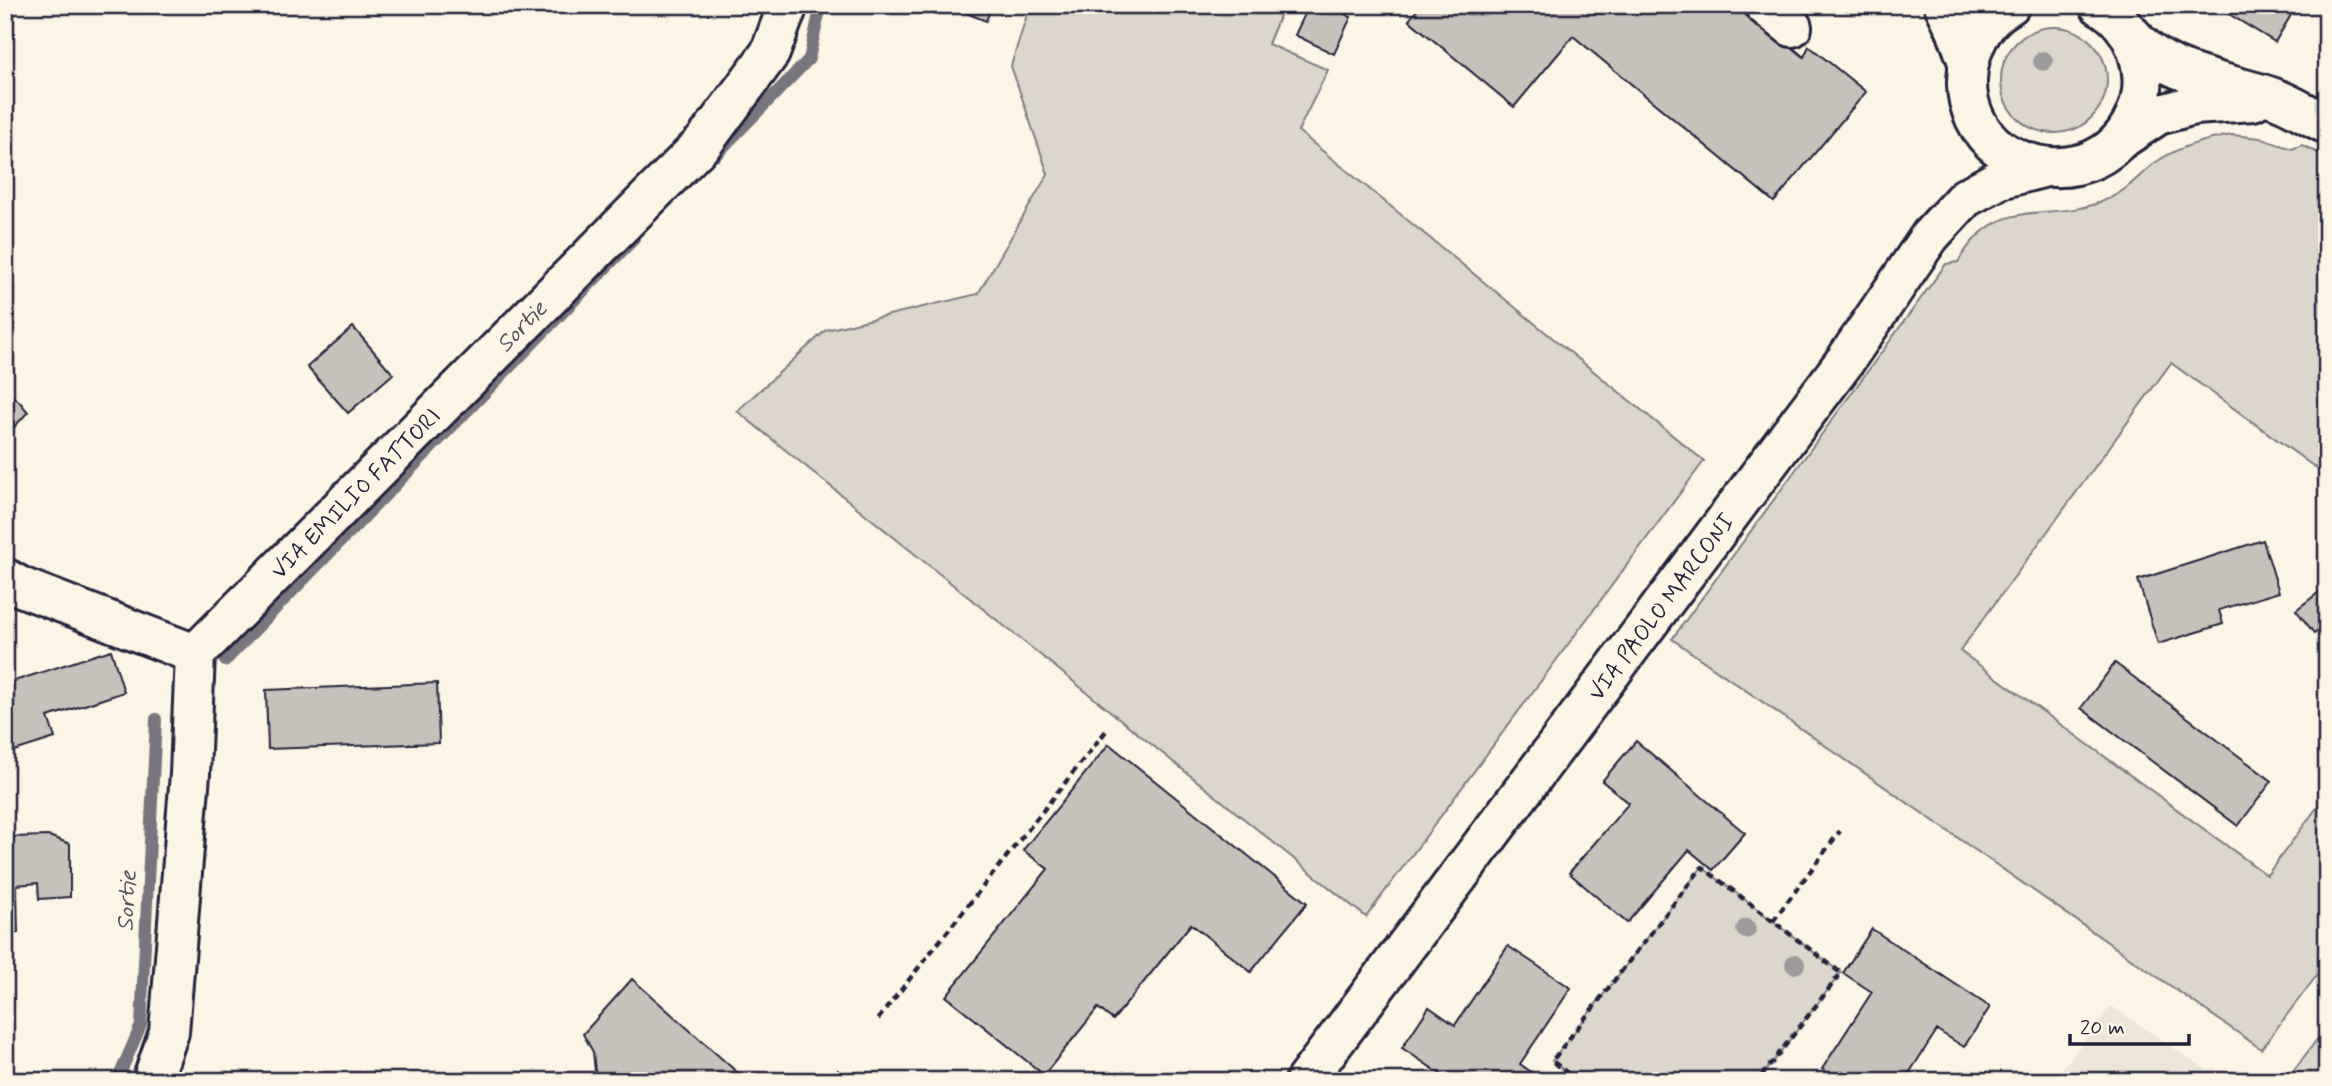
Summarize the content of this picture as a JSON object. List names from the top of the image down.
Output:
{
  "streets": {
    "street": ["VIA EMILIO FATTORI", "VIA PAOLO MARCONI"]
  },
  "water": ["Sortie"],
  "scale_bar": "20 m"
}
